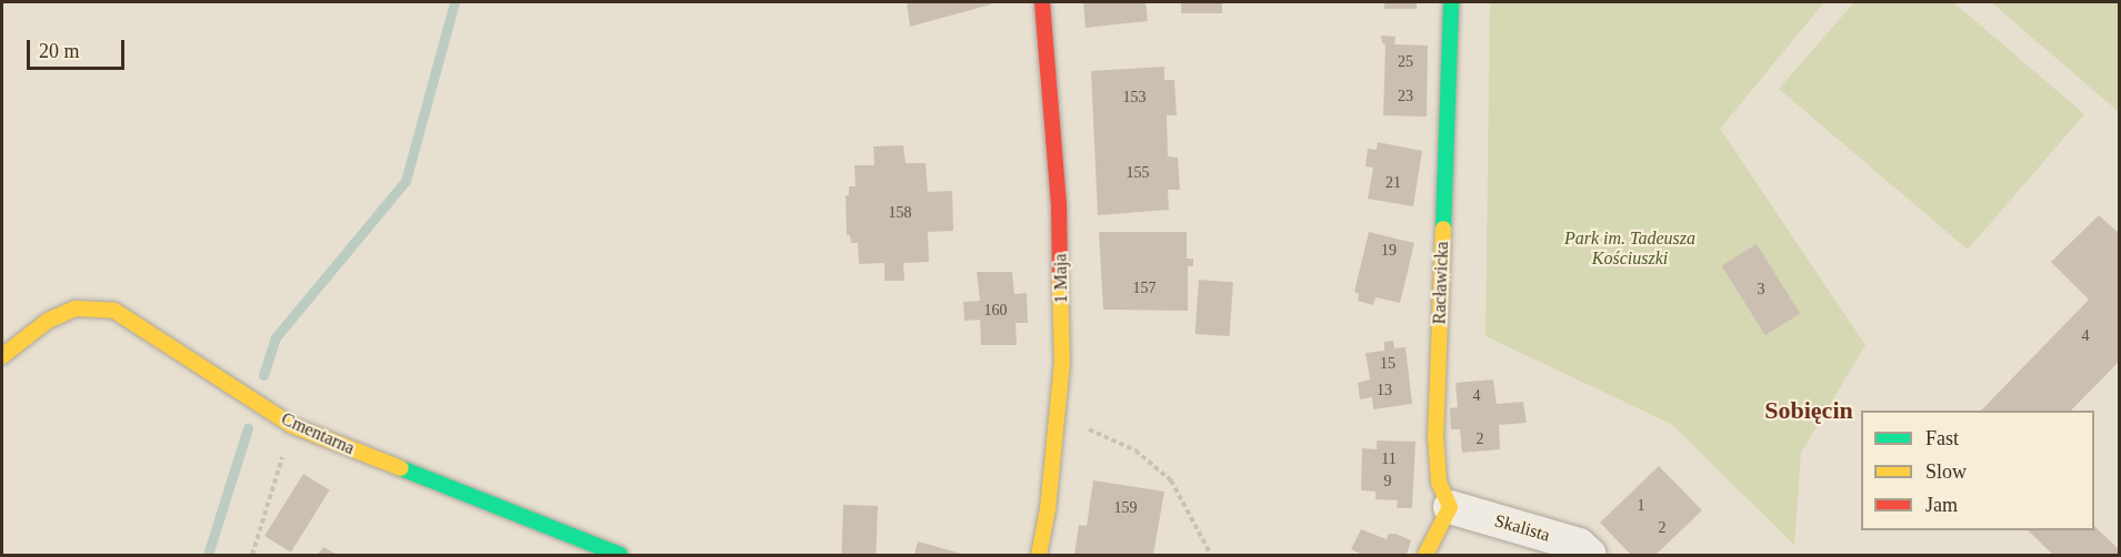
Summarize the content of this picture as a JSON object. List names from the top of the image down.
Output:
{
  "streets": {
    "street": [
      "1 Maja",
      "Racławicka",
      "Cmentarna",
      "Skalista"
    ]
  },
  "crossings": [
    ["Racławicka", "Skalista"]
  ],
  "districts": ["Sobięcin"],
  "parks": ["Park im. Tadeusza Kościuszki"],
  "house_numbers": [
    "25",
    "23",
    "153",
    "155",
    "21",
    "158",
    "19",
    "157",
    "3",
    "160",
    "4",
    "15",
    "13",
    "4",
    "2",
    "11",
    "9",
    "1",
    "159",
    "2"
  ],
  "legend": ["Fast", "Slow", "Jam"],
  "scale_bar": "20 m"
}
